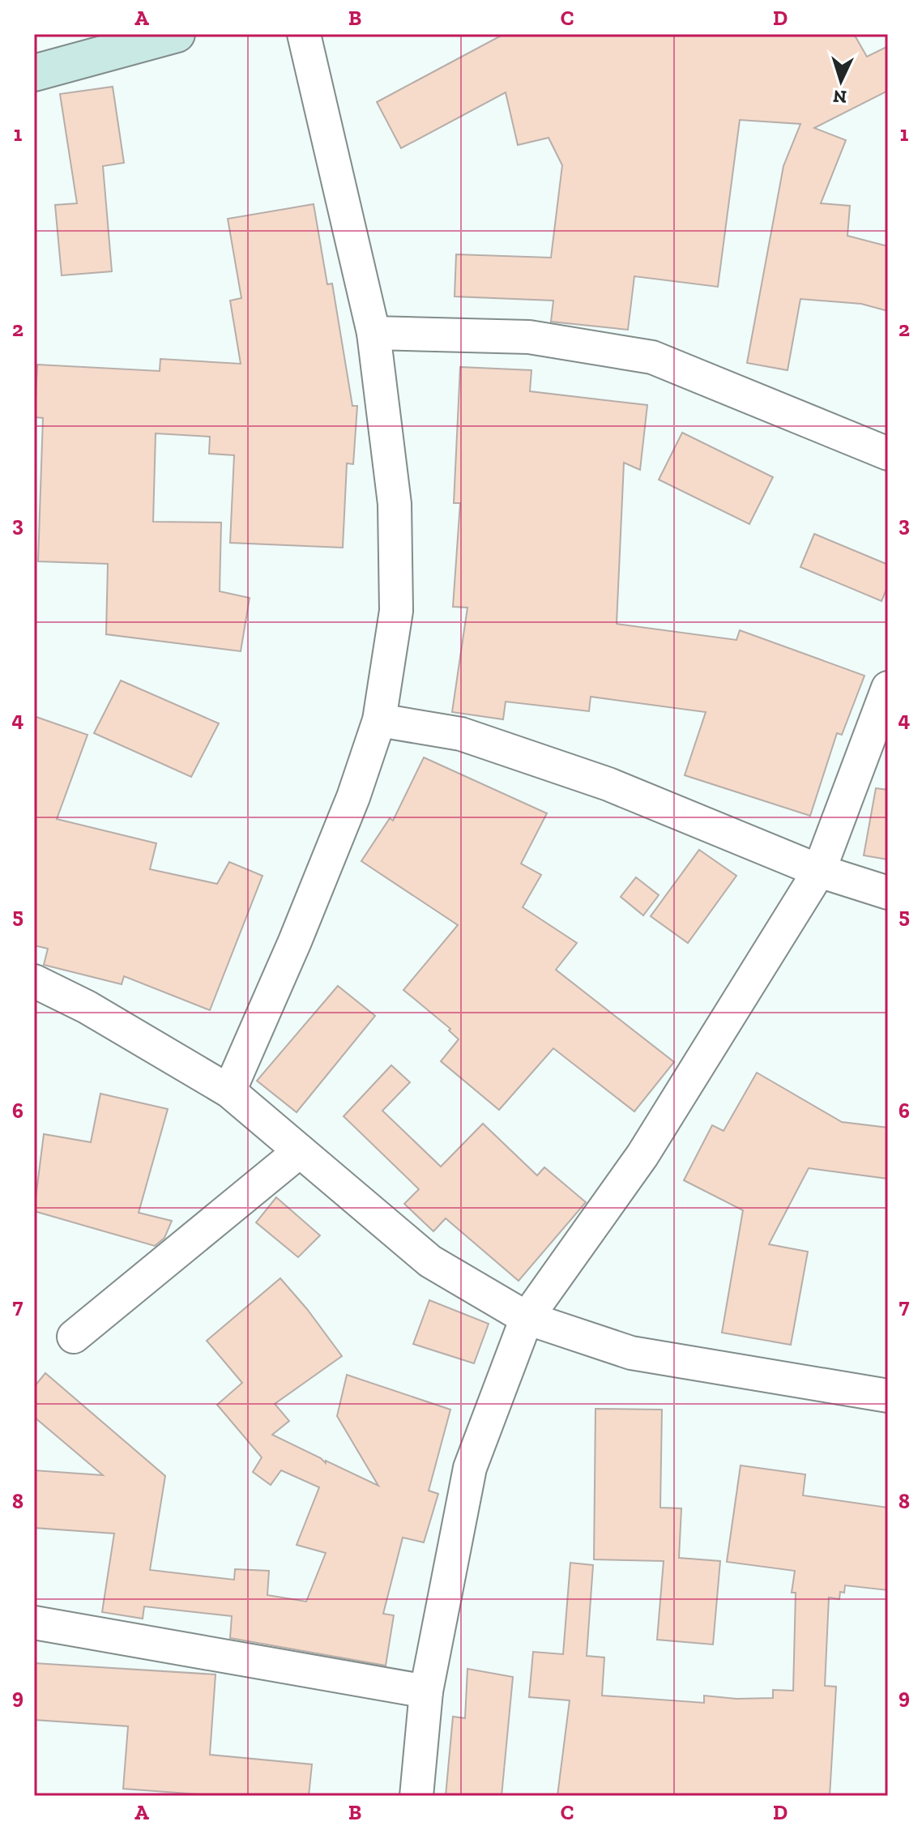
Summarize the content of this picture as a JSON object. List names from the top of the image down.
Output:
{
  "north": "bottom",
  "grid": {
    "columns": [
      "A",
      "B",
      "C",
      "D"
    ],
    "rows": [
      "1",
      "2",
      "3",
      "4",
      "5",
      "6",
      "7",
      "8",
      "9"
    ]
  }
}
